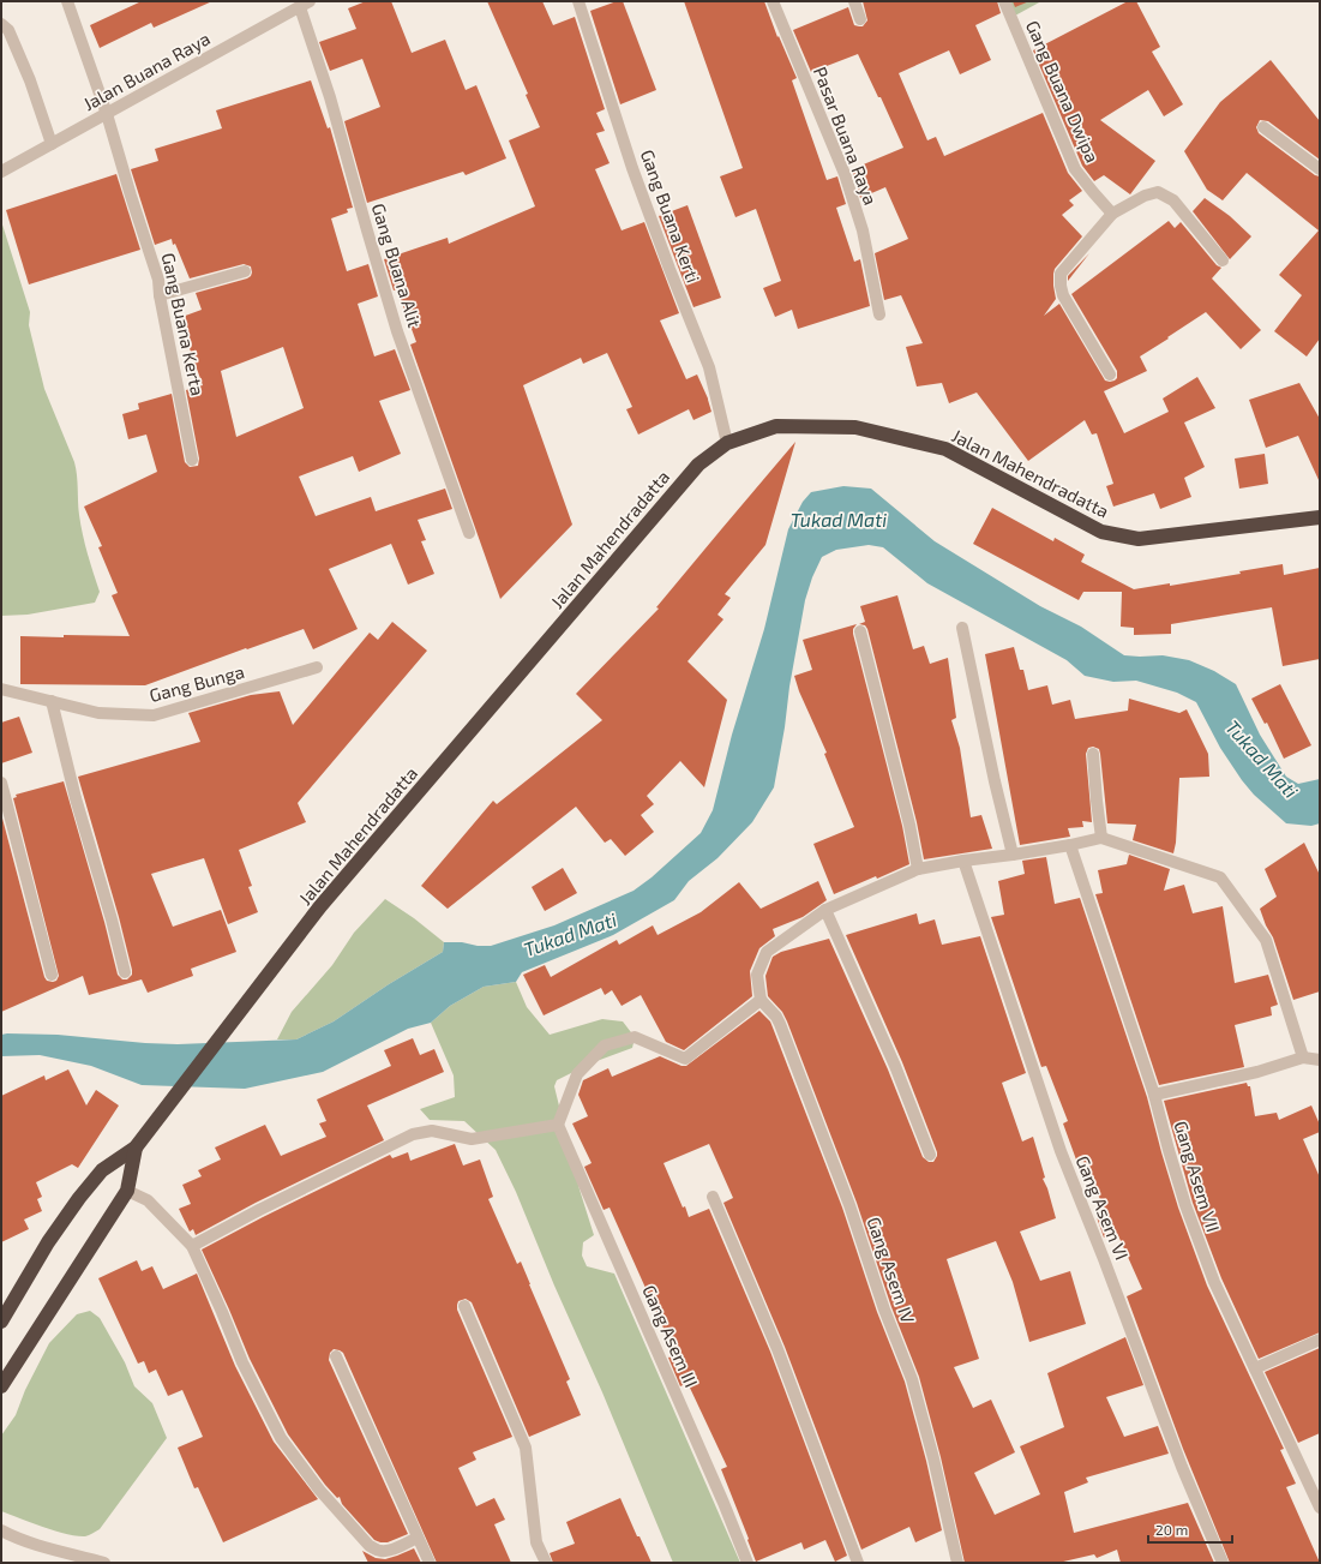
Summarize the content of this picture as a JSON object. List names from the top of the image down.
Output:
{
  "streets": {
    "highway": ["Jalan Mahendradatta"],
    "street": [
      "Jalan Buana Raya",
      "Gang Buana Dwipa",
      "Pasar Buana Raya",
      "Gang Buana Kerti",
      "Gang Buana Alit",
      "Gang Buana Kerta",
      "Gang Bunga",
      "Gang Asem VII",
      "Gang Asem VI",
      "Gang Asem IV",
      "Gang Asem III"
    ]
  },
  "crossings": [
    ["Jalan Buana Raya", "Gang Buana Alit"],
    ["Jalan Buana Raya", "Gang Buana Kerta"],
    ["Gang Buana Kerti", "Jalan Mahendradatta"]
  ],
  "water": ["Tukad Mati"],
  "scale_bar": "20 m"
}
